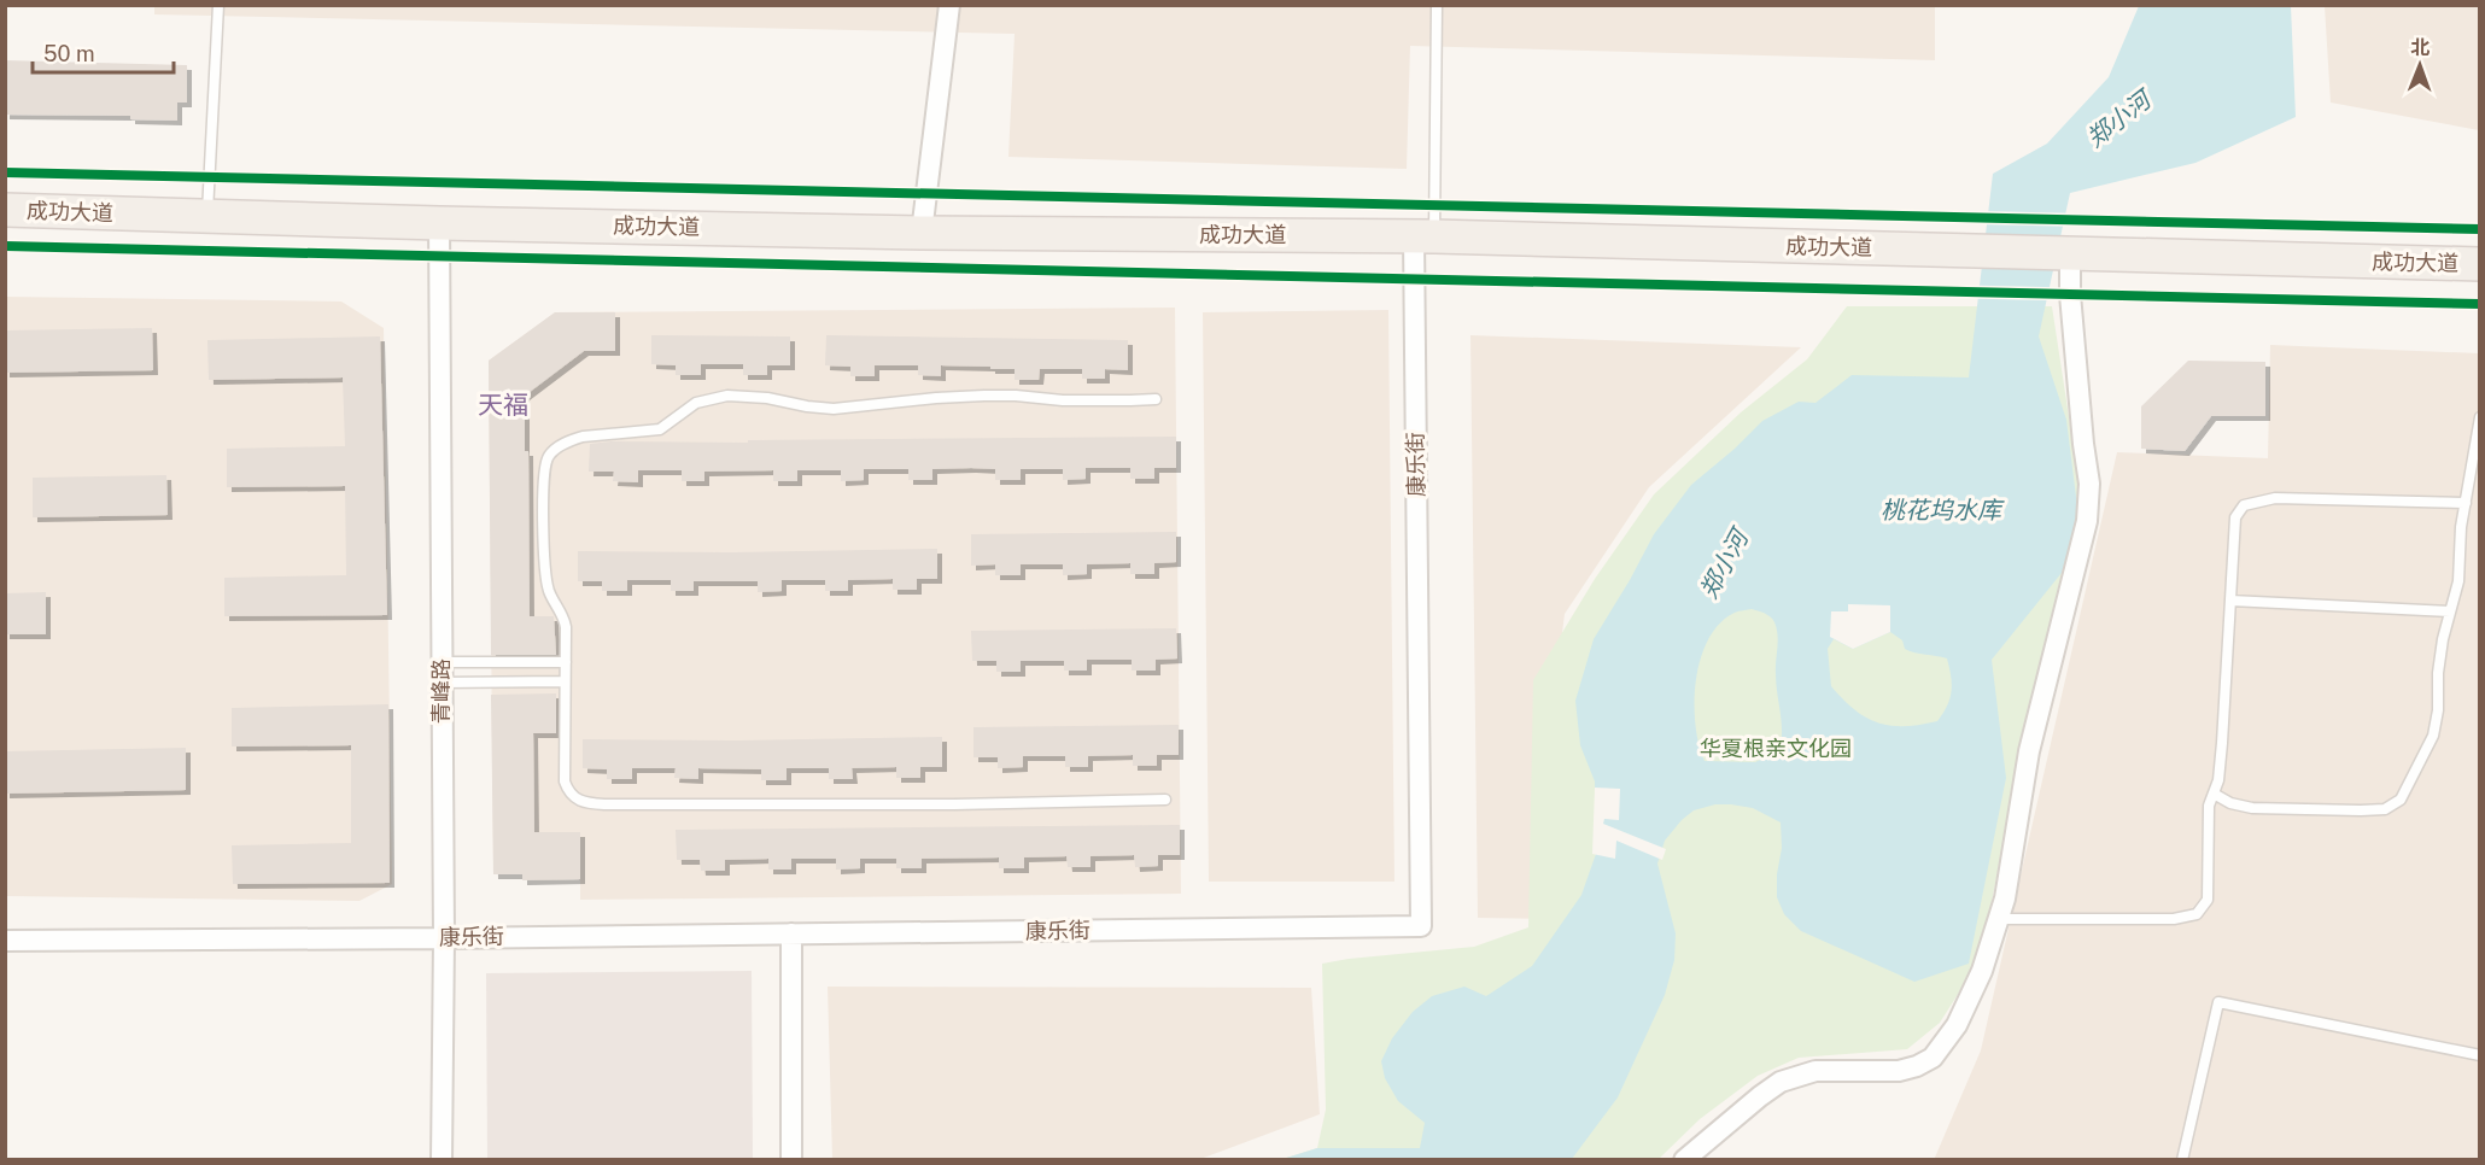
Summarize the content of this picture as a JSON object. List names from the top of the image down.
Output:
{
  "streets": {
    "main road": ["成功大道"],
    "street": ["康乐街", "青峰路"]
  },
  "crossings": [
    ["成功大道", "康乐街"],
    ["成功大道", "青峰路"],
    ["康乐街", "青峰路"]
  ],
  "districts": ["天福"],
  "water": ["郑小河", "桃花坞水库"],
  "parks": ["华夏根亲文化园"],
  "scale_bar": "50 m",
  "north": "top"
}
